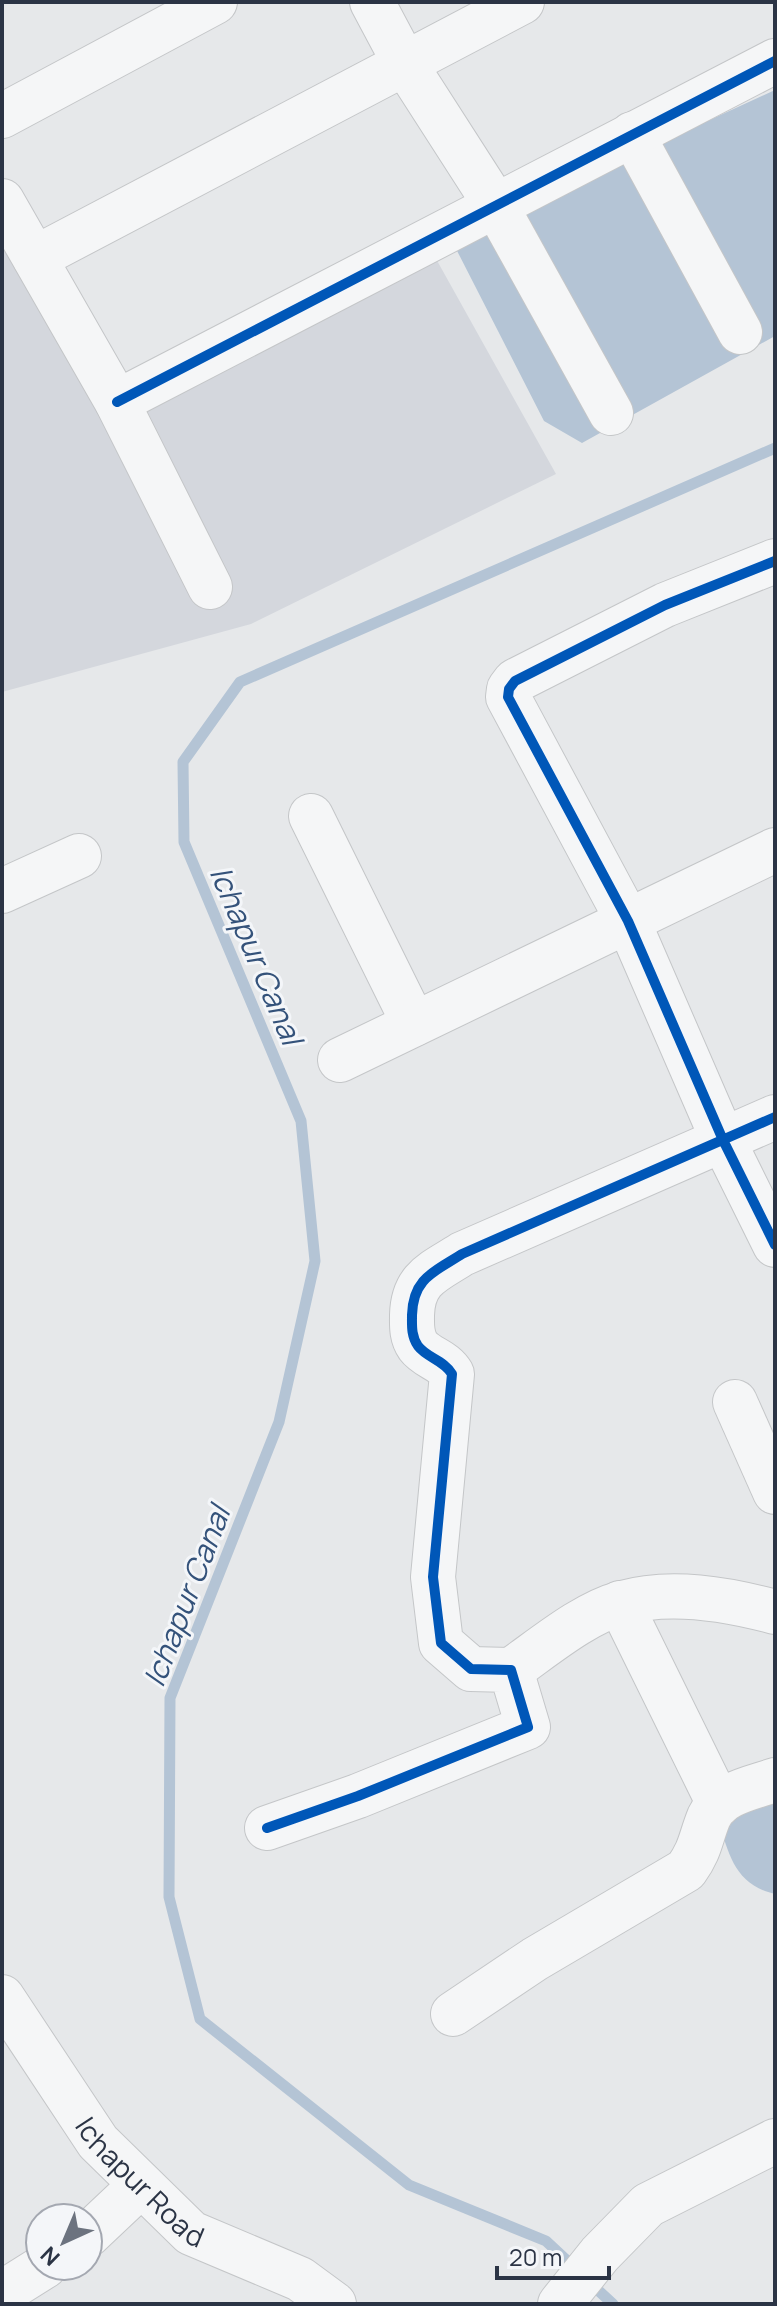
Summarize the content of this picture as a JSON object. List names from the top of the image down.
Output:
{
  "streets": {
    "street": ["Ichapur Road"]
  },
  "water": ["Ichapur Canal"],
  "scale_bar": "20 m",
  "north": "bottom left"
}
